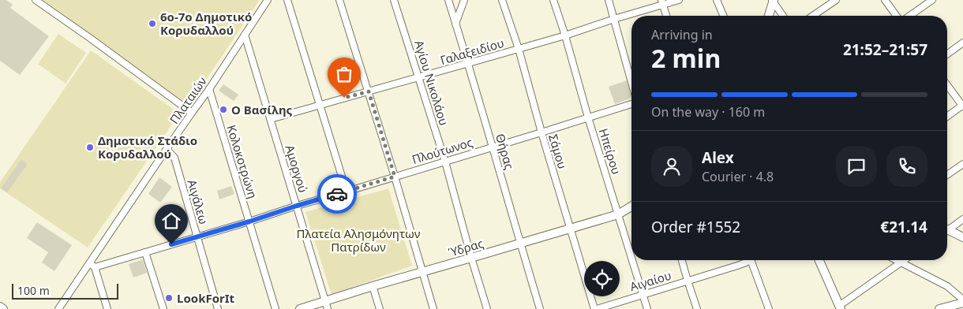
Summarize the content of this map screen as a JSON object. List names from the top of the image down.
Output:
{
  "streets": {
    "street": [
      "Γαλαξειδίου",
      "Αγίου Νικολάου",
      "Πλαταιών",
      "Πλούτωνος",
      "Θήρας",
      "Σάμου",
      "Ηπείρου",
      "Κολοκοτρώνη",
      "Αμοργού",
      "Αιγάλεω",
      "Ύδρας",
      "Αιγαίου"
    ]
  },
  "crossings": [
    ["Γαλαξειδίου", "Αγίου Νικολάου"],
    ["Γαλαξειδίου", "Θήρας"],
    ["Γαλαξειδίου", "Σάμου"],
    ["Γαλαξειδίου", "Ηπείρου"],
    ["Γαλαξειδίου", "Αμοργού"],
    ["Αγίου Νικολάου", "Πλούτωνος"],
    ["Αγίου Νικολάου", "Ύδρας"],
    ["Πλαταιών", "Πλούτωνος"],
    ["Πλαταιών", "Κολοκοτρώνη"],
    ["Πλαταιών", "Αμοργού"],
    ["Πλαταιών", "Αιγάλεω"],
    ["Πλούτωνος", "Θήρας"],
    ["Πλούτωνος", "Σάμου"],
    ["Πλούτωνος", "Ηπείρου"],
    ["Πλούτωνος", "Κολοκοτρώνη"],
    ["Πλούτωνος", "Αμοργού"],
    ["Πλούτωνος", "Αιγάλεω"],
    ["Θήρας", "Ύδρας"],
    ["Σάμου", "Ύδρας"],
    ["Σάμου", "Αιγαίου"],
    ["Ηπείρου", "Ύδρας"],
    ["Ηπείρου", "Αιγαίου"],
    ["Αμοργού", "Ύδρας"]
  ],
  "parks": ["Πλατεία Αλησμόνητων Πατρίδων"],
  "places": [
    "6ο-7ο Δημοτικό Κορυδαλλού",
    "Ο Βασίλης",
    "Δημοτικό Στάδιο Κορυδαλλού",
    "LookForIt"
  ],
  "scale_bar": "100 m",
  "page": {
    "heading": ["2 min", "Arriving in", "21:52–21:57"],
    "panel": [
      "Alex",
      "Courier · 4.8",
      "Order #1552",
      "€21.14"
    ],
    "bar": "On the way · 160 m",
    "scale": "100 m"
  }
}
